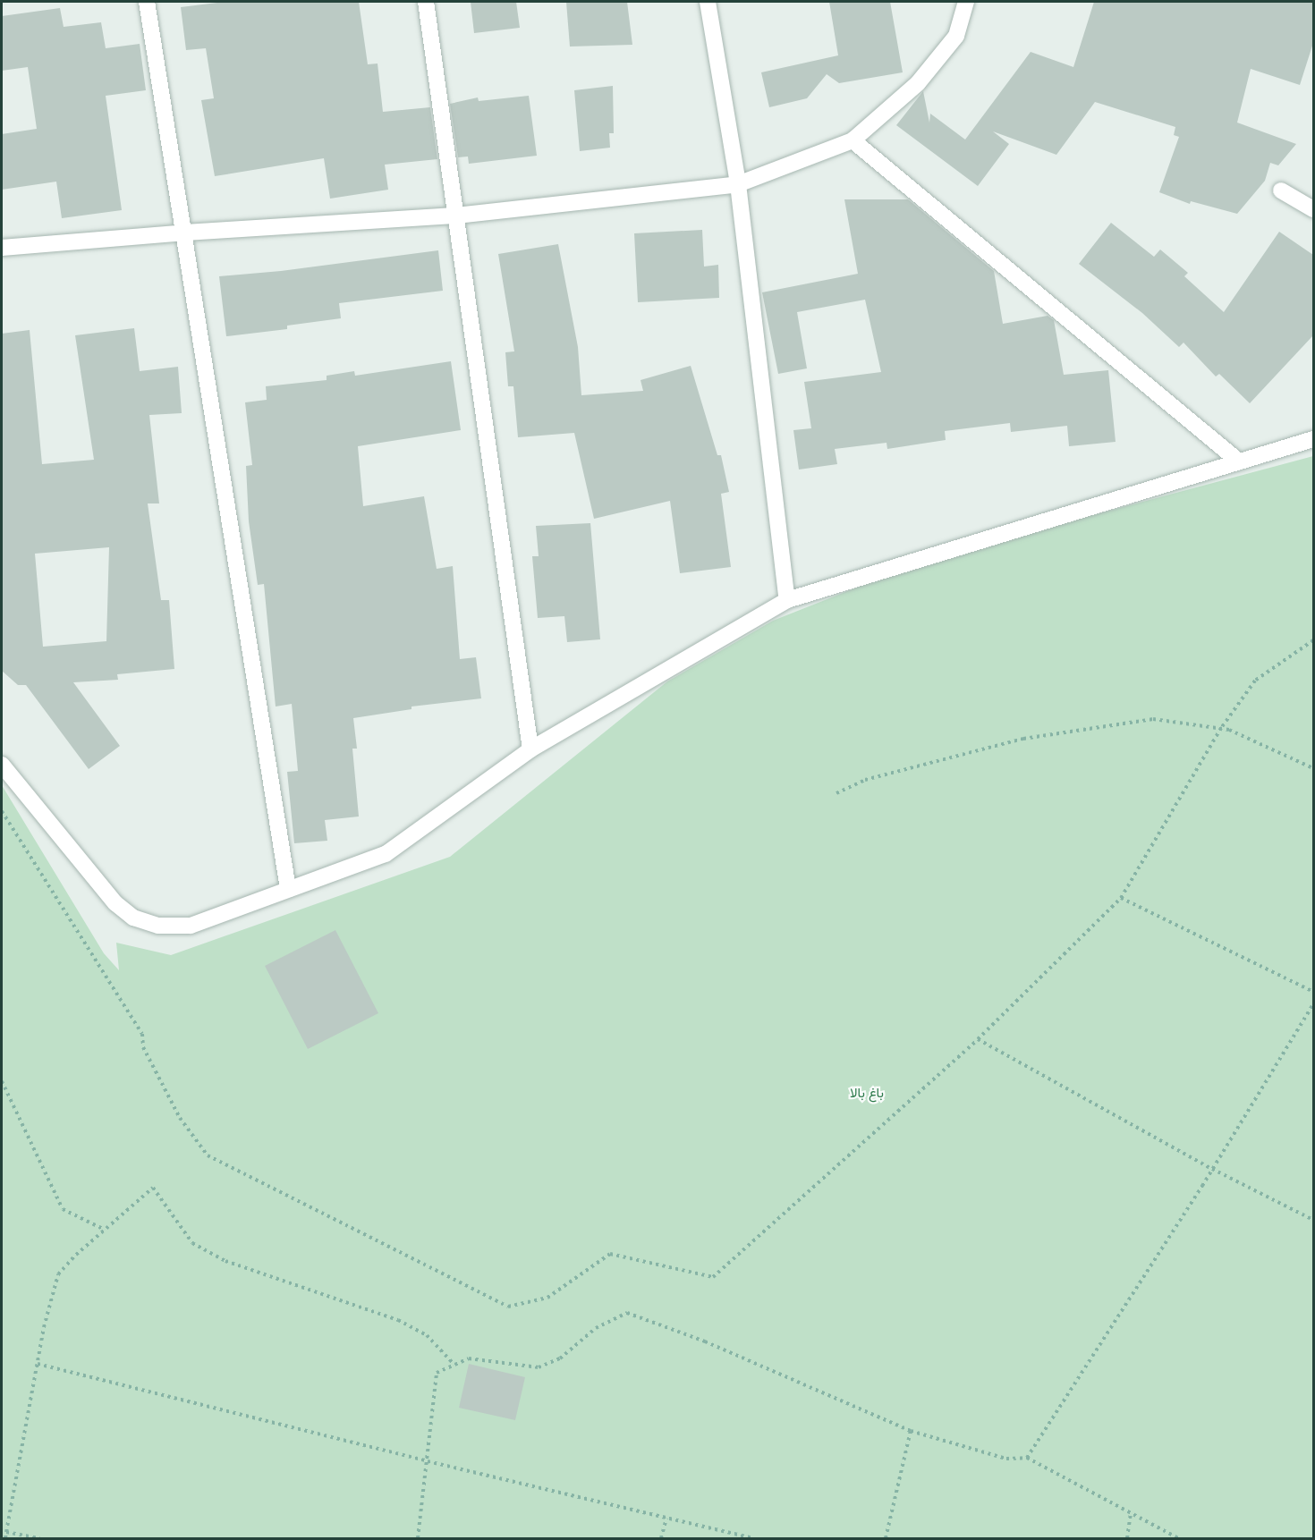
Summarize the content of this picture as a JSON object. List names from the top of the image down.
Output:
{
  "parks": ["باغ بالا"]
}
